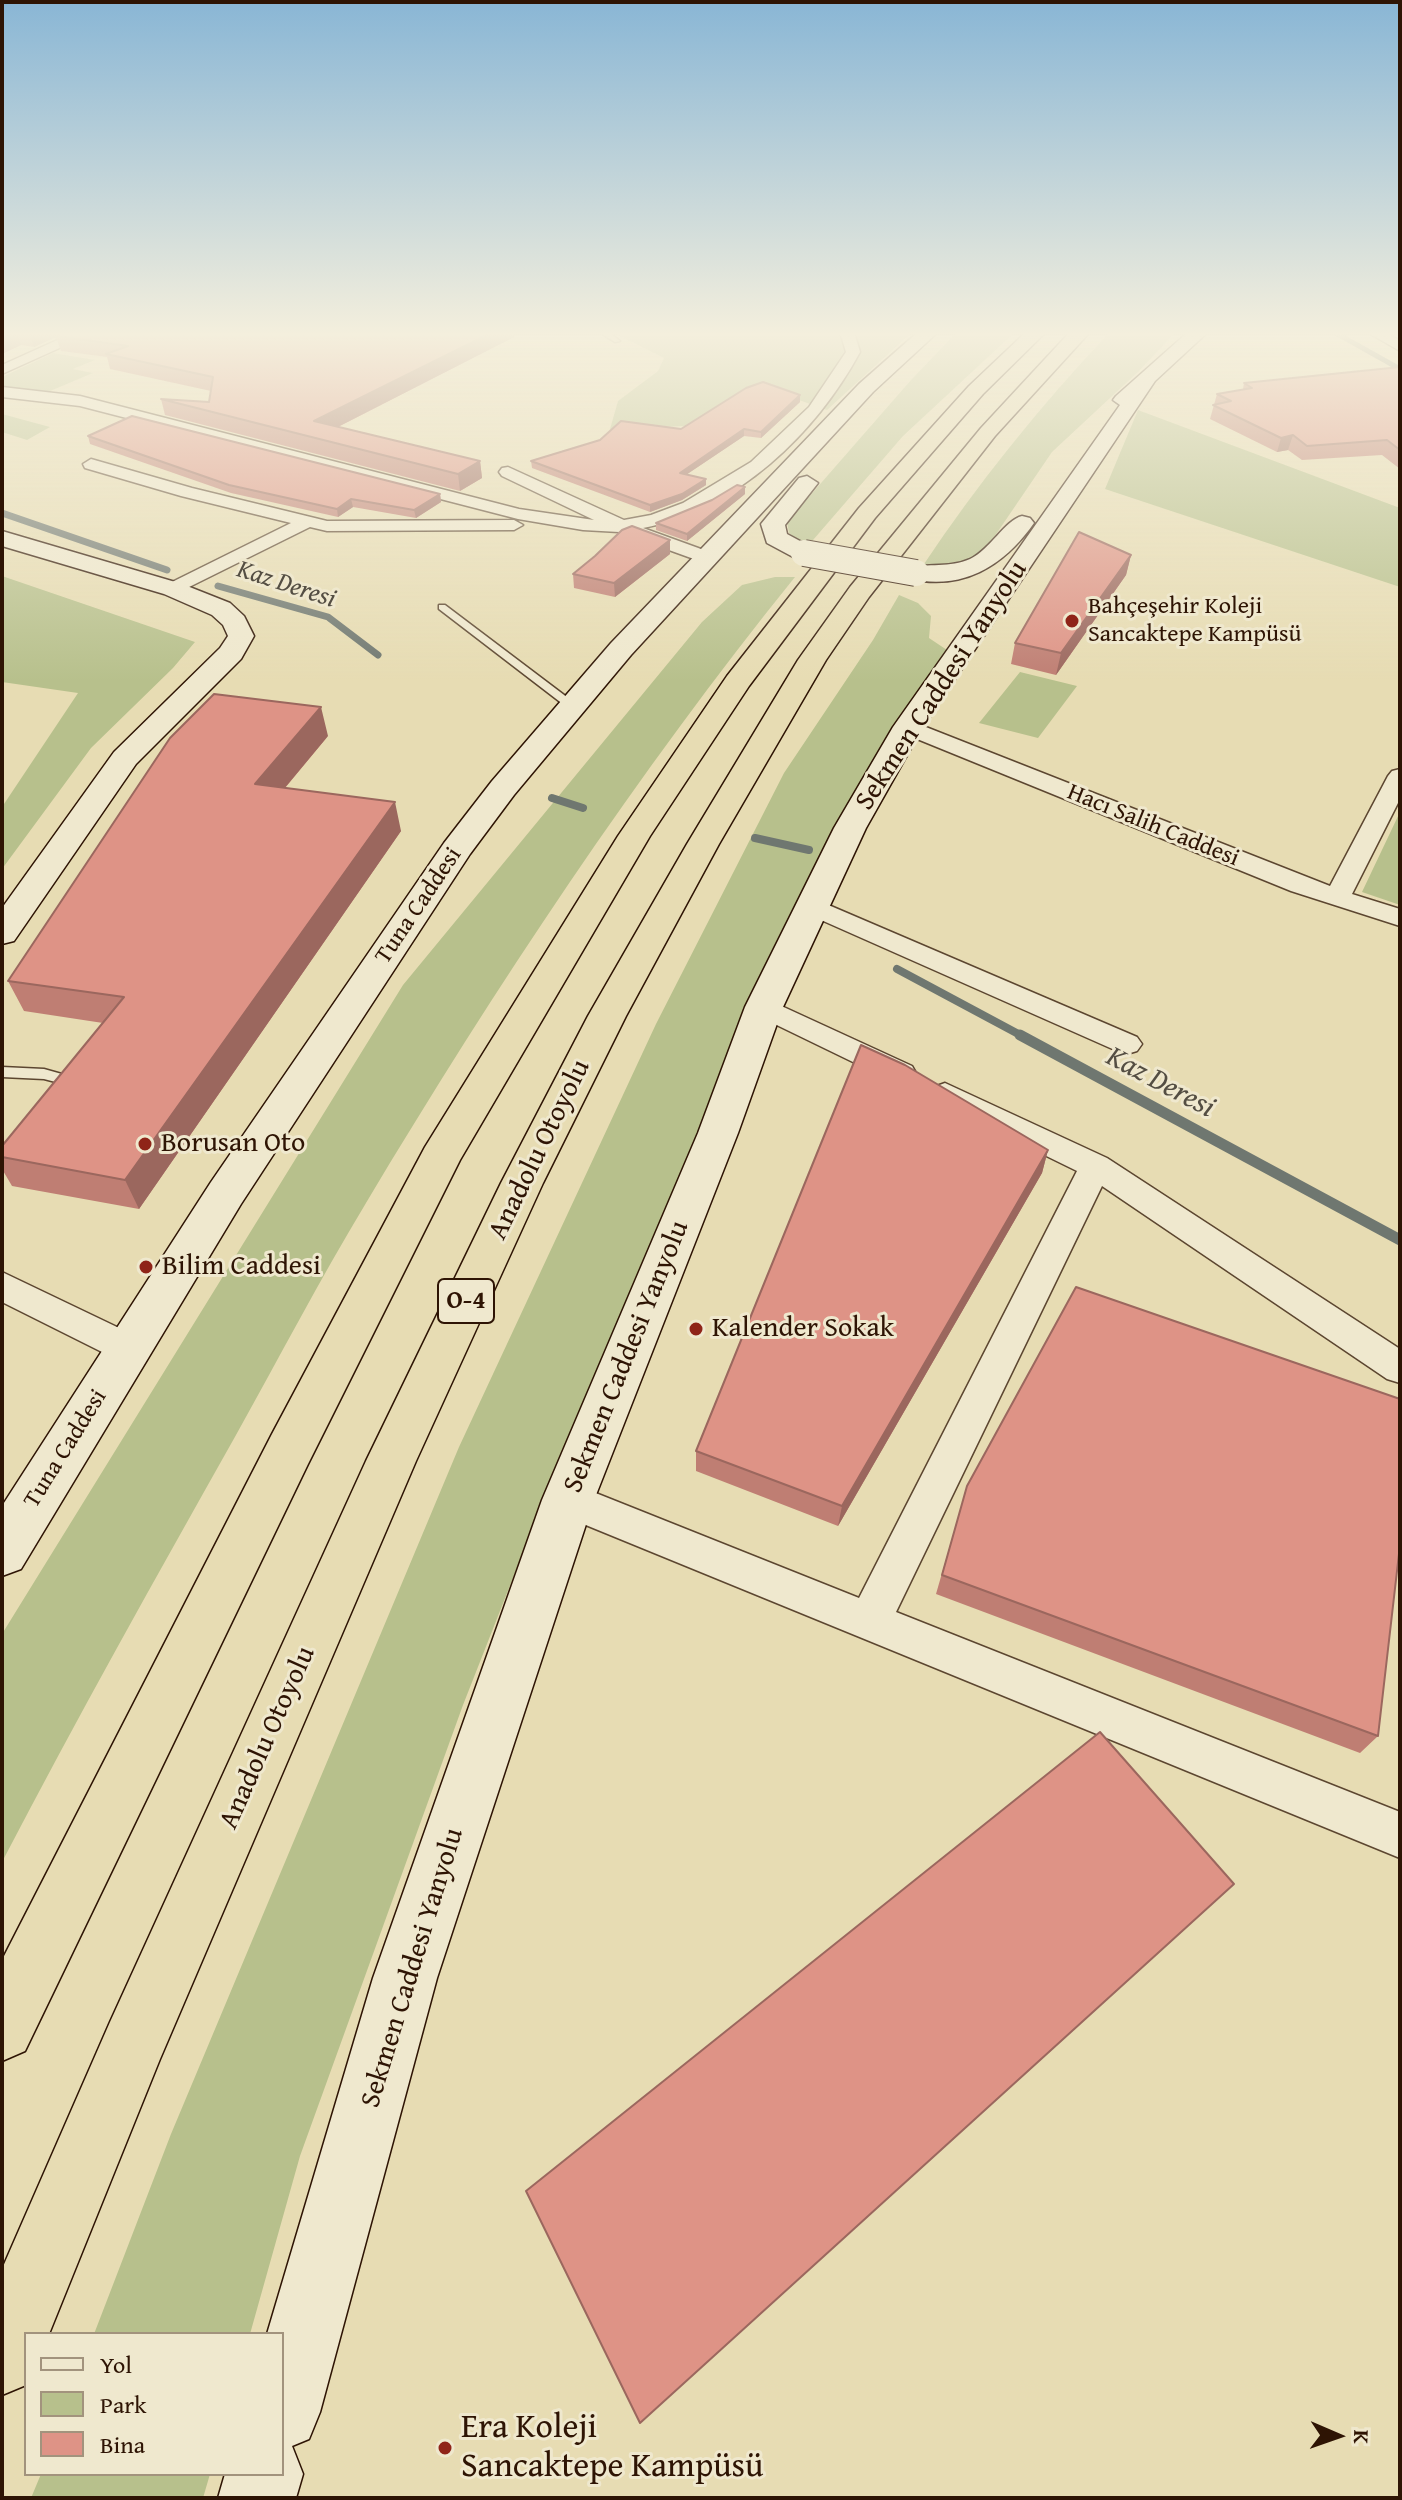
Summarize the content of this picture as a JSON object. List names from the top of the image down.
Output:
{
  "streets": {
    "highway": ["Anadolu Otoyolu", "O-4"],
    "main road": ["Sekmen Caddesi Yanyolu", "Tuna Caddesi"],
    "street": ["Hacı Salih Caddesi"]
  },
  "crossings": [
    ["Sekmen Caddesi Yanyolu", "Hacı Salih Caddesi"]
  ],
  "water": ["Kaz Deresi"],
  "places": [
    "Bahçeşehir Koleji Sancaktepe Kampüsü",
    "Borusan Oto",
    "Bilim Caddesi",
    "Kalender Sokak",
    "Era Koleji Sancaktepe Kampüsü"
  ],
  "legend": ["Yol", "Park", "Bina"],
  "north": "right"
}
